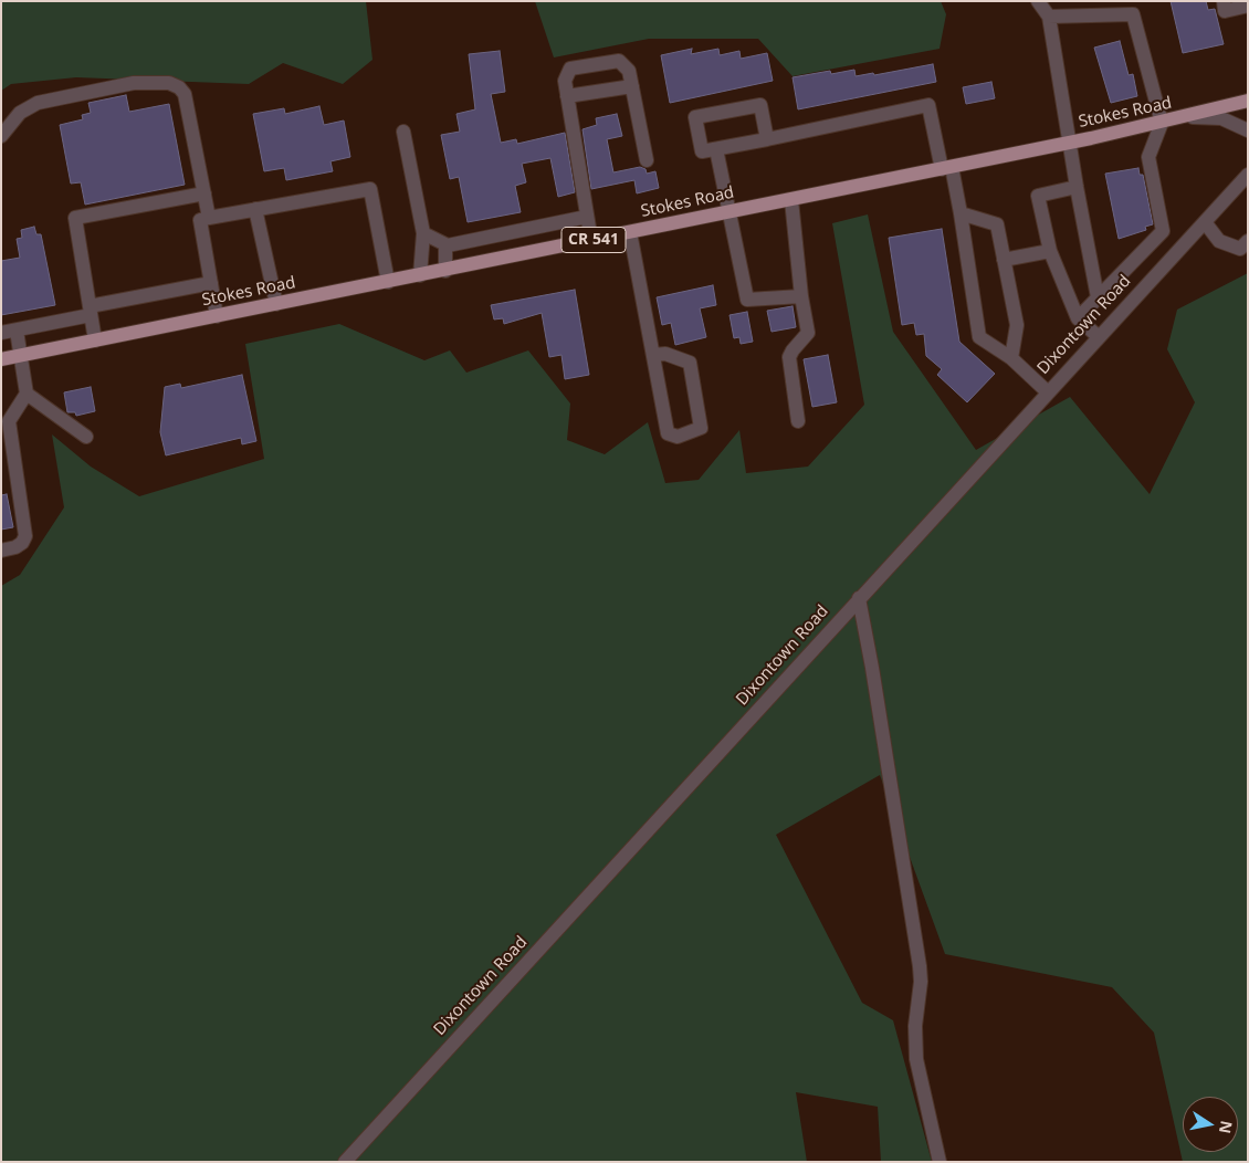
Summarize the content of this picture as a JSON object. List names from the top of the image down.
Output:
{
  "streets": {
    "main road": ["Stokes Road", "CR 541"],
    "street": ["Dixontown Road"]
  },
  "north": "right"
}
